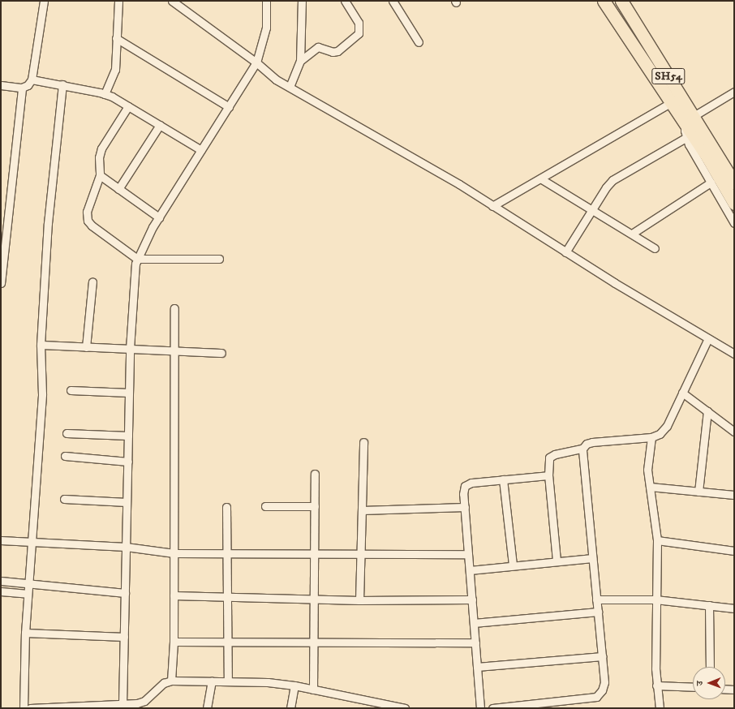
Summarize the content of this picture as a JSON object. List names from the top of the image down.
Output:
{
  "streets": {
    "main road": ["SH54"]
  },
  "north": "left"
}
